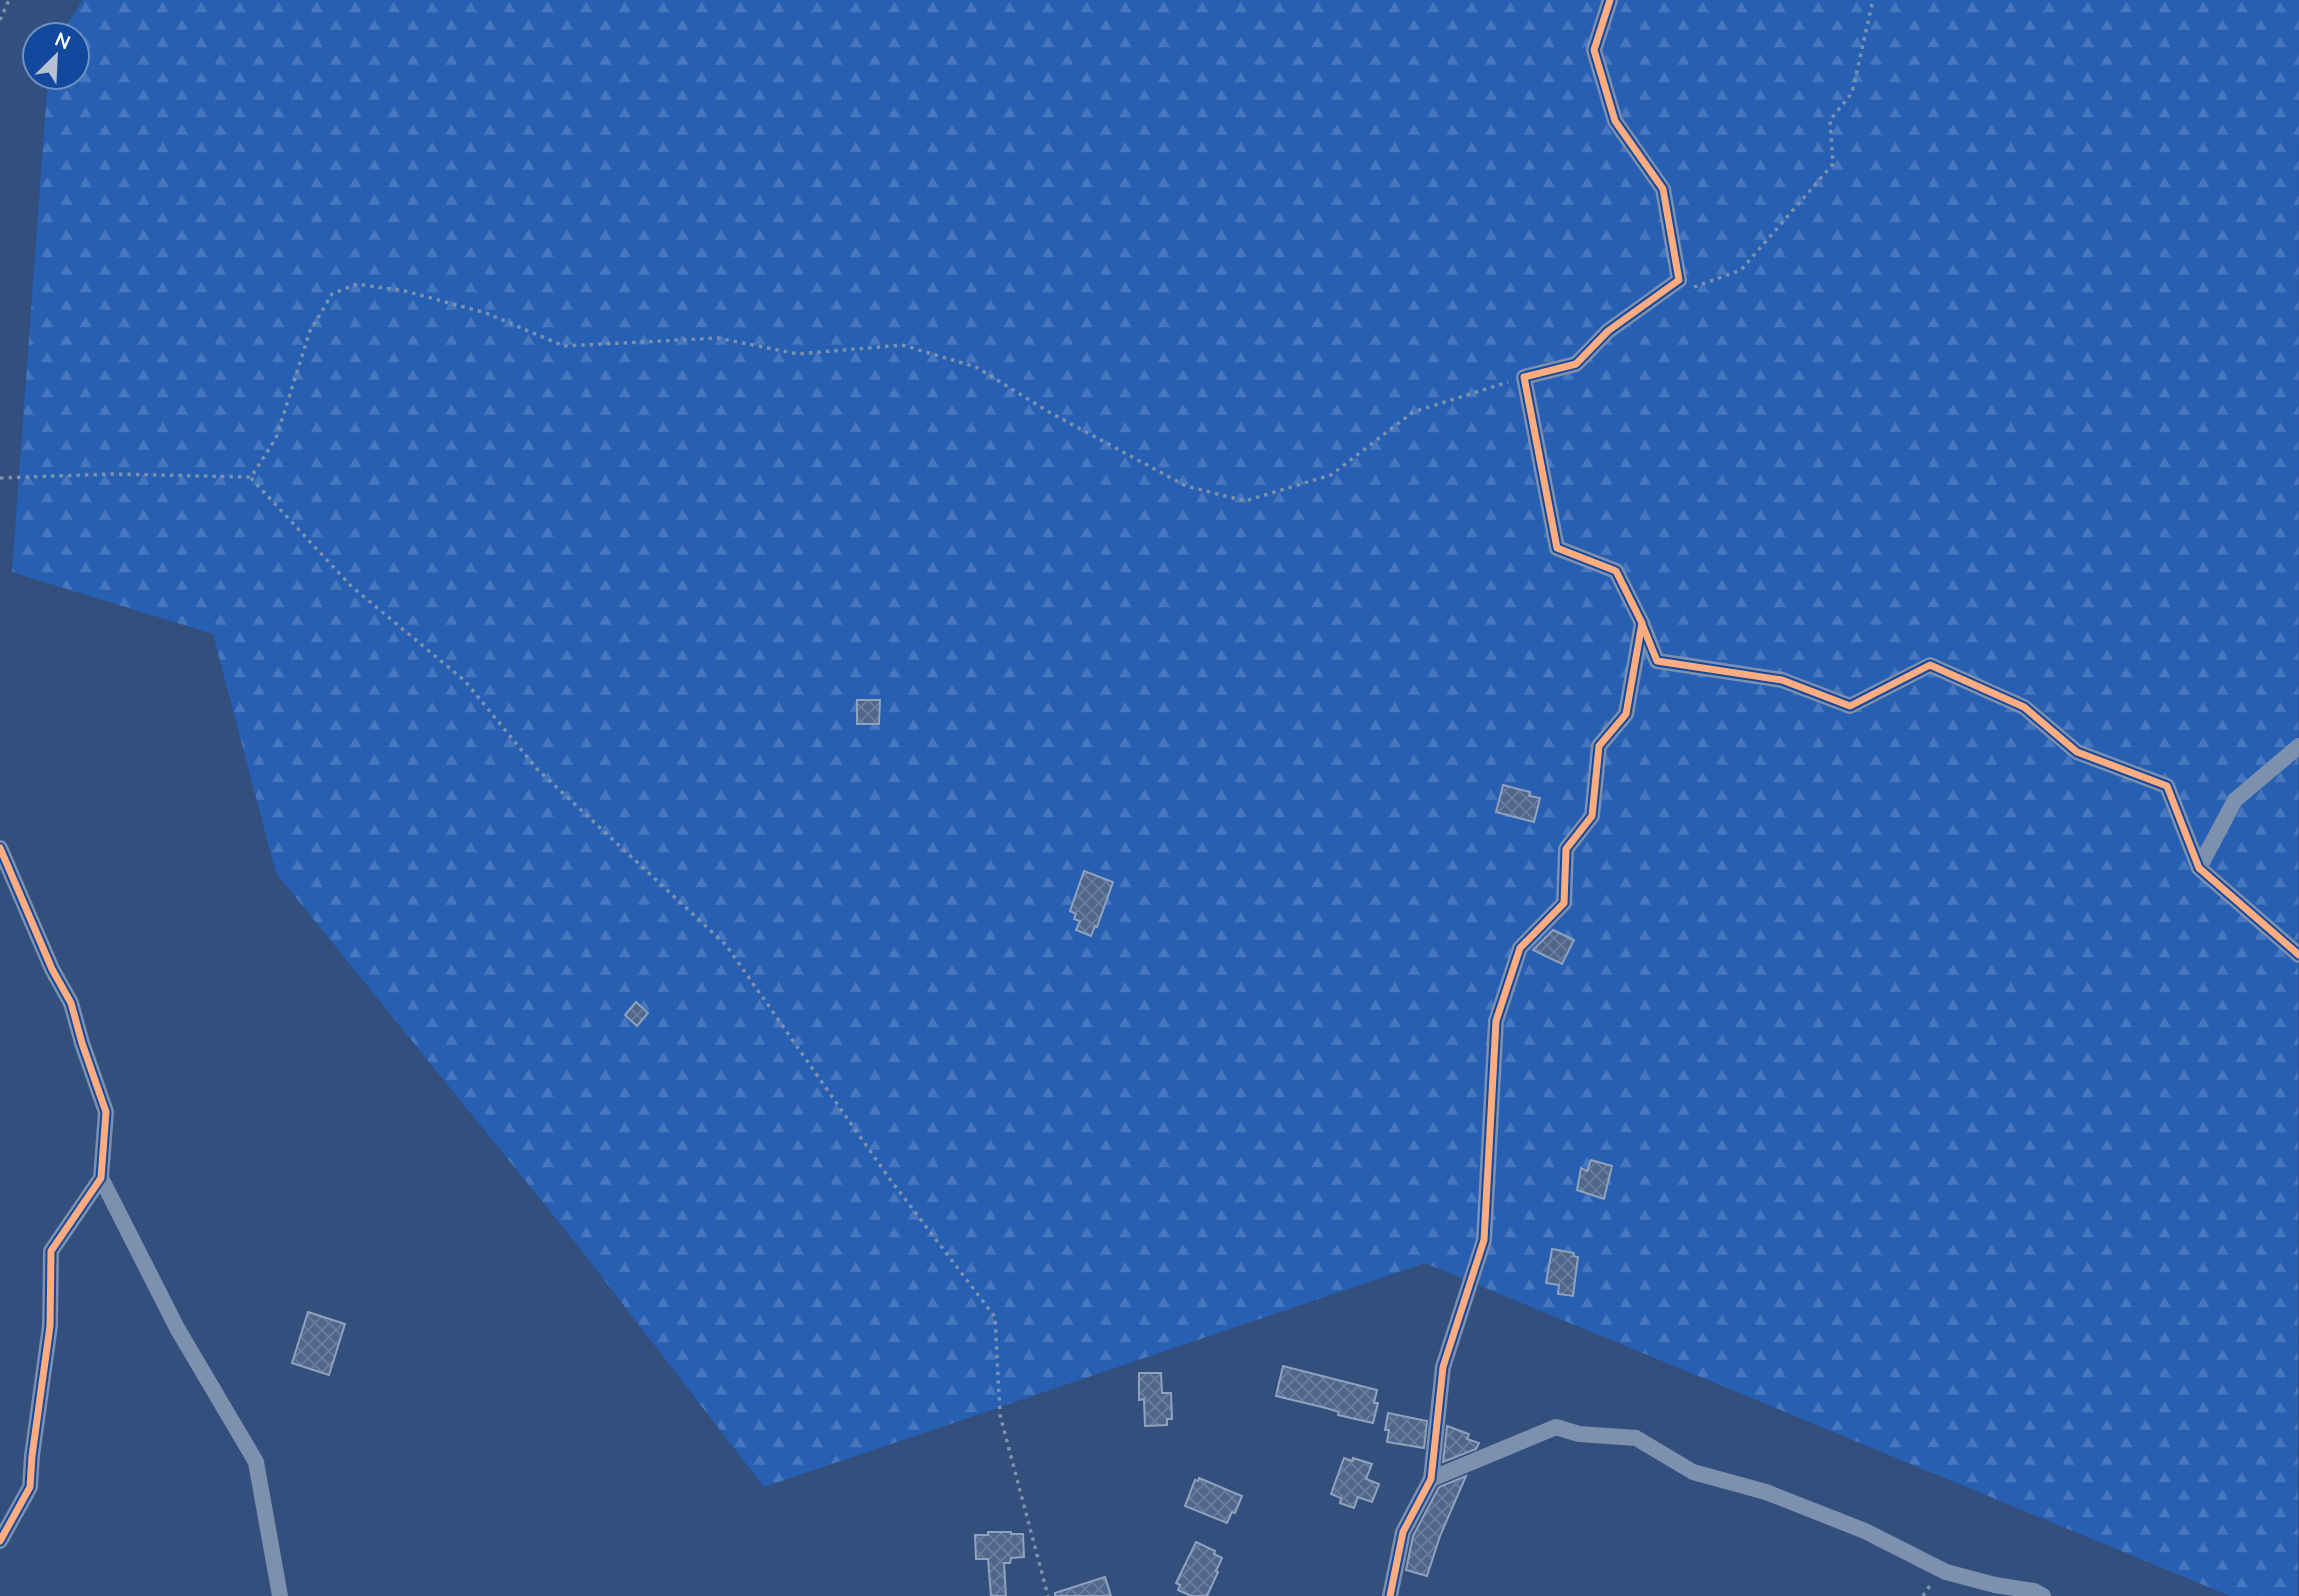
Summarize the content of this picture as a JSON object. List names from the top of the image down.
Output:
{
  "north": "top right"
}
